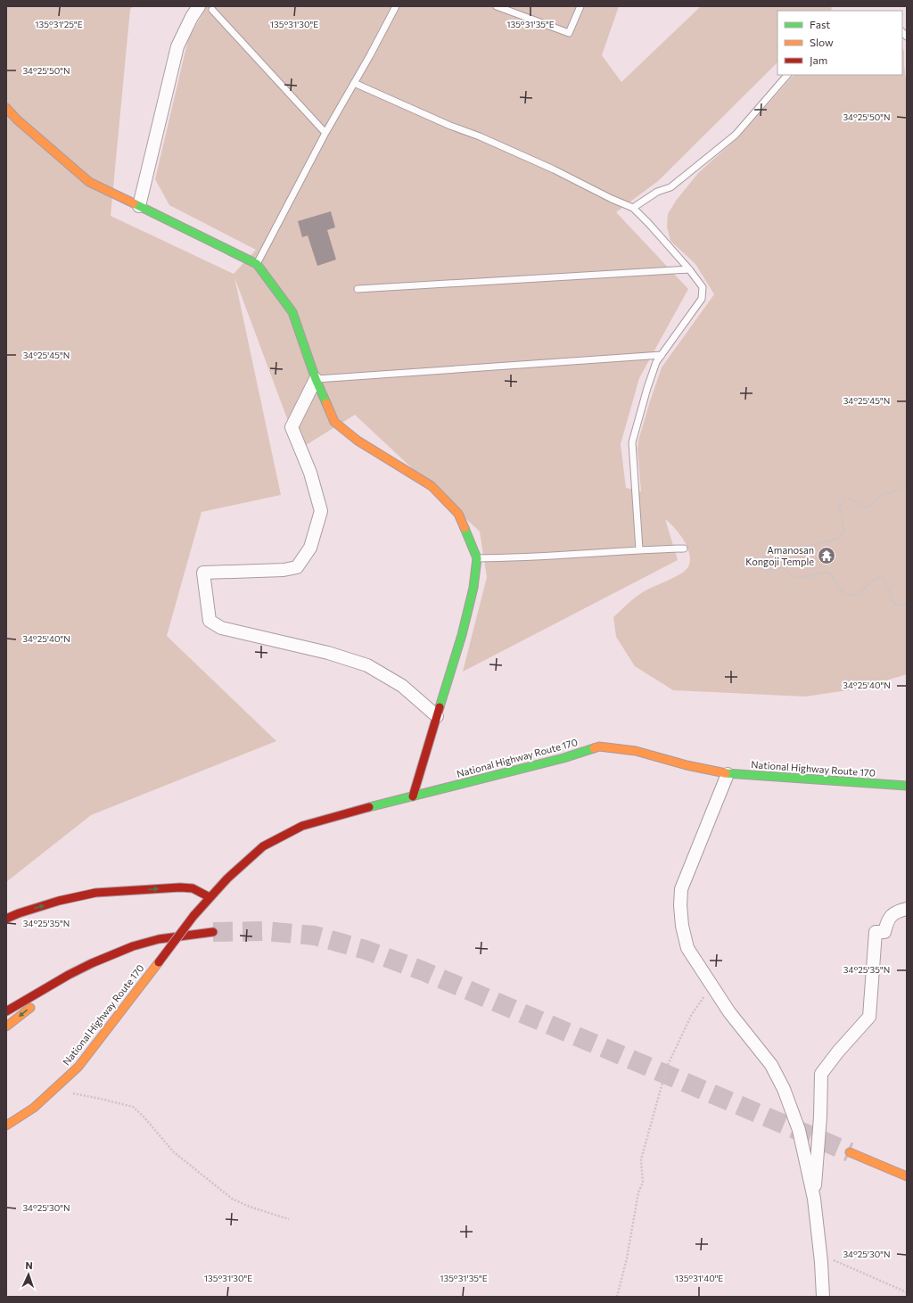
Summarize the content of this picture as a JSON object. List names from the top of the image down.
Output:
{
  "streets": {
    "main road": ["National Highway Route 170"]
  },
  "places": {
    "temple": ["Amanosan Kongoji Temple"]
  },
  "legend": ["Fast", "Slow", "Jam"],
  "north": "top",
  "coordinates": [
    "135°31'25\"E",
    "135°31'30\"E",
    "135°31'35\"E",
    "34°25'50\"N",
    "34°25'45\"N",
    "34°25'40\"N",
    "34°25'35\"N",
    "34°25'30\"N",
    "135°31'40\"E"
  ]
}
